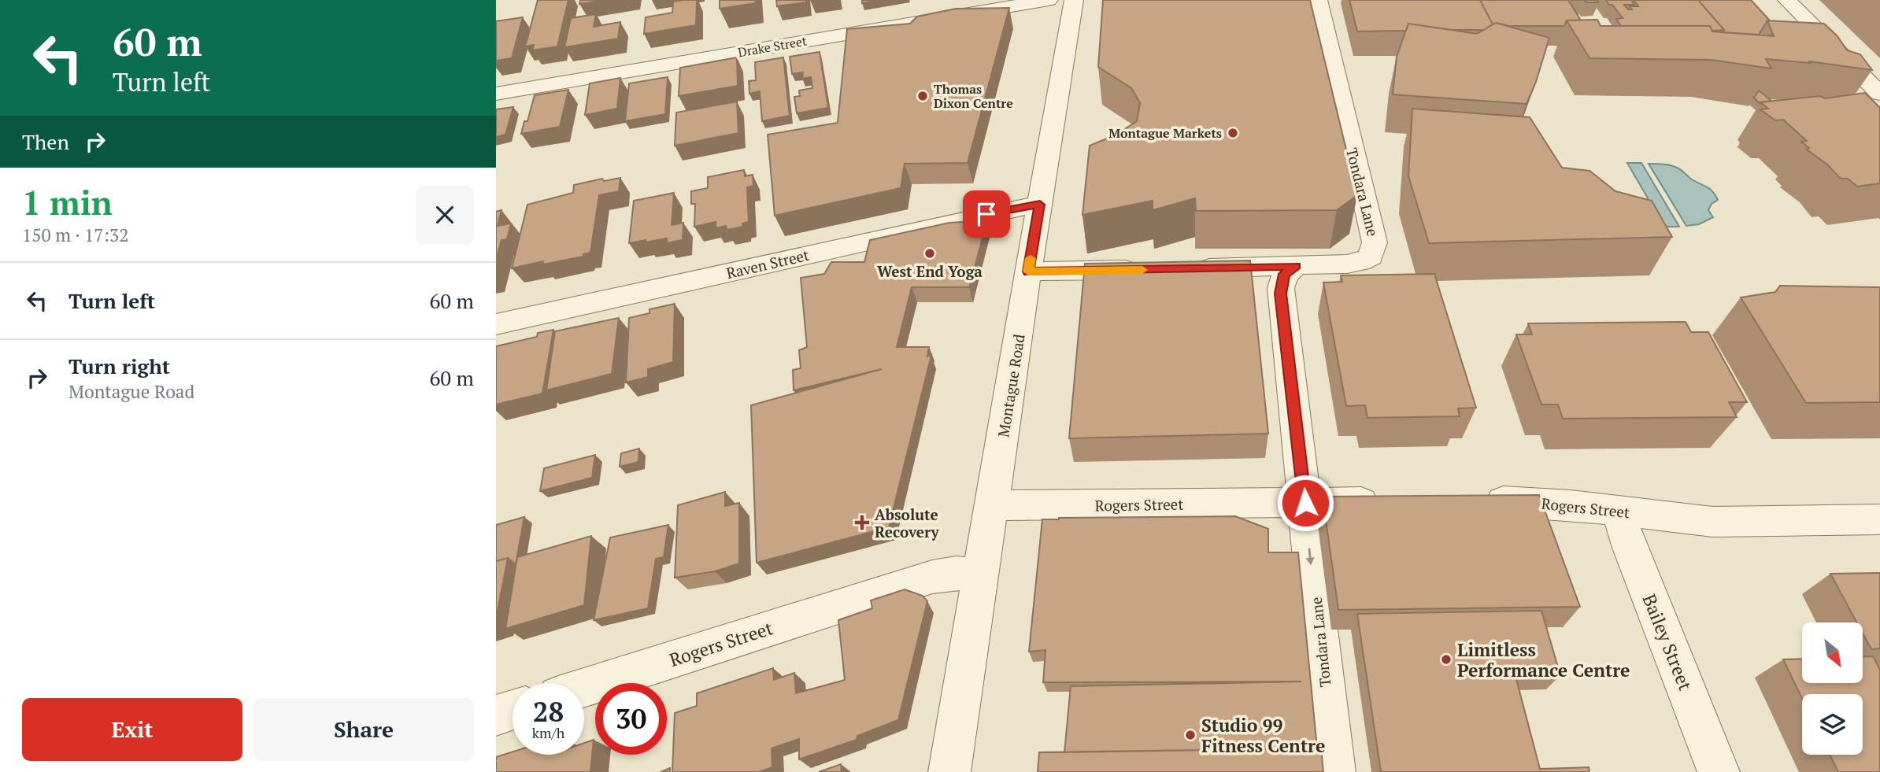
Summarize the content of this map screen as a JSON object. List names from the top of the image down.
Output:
{
  "streets": {
    "street": [
      "Drake Street",
      "Tondara Lane",
      "Raven Street",
      "Montague Road",
      "Rogers Street",
      "Bailey Street"
    ]
  },
  "crossings": [
    ["Tondara Lane", "Rogers Street"],
    ["Raven Street", "Montague Road"],
    ["Montague Road", "Rogers Street"],
    ["Rogers Street", "Bailey Street"]
  ],
  "places": {
    "other": [
      "Thomas Dixon Centre",
      "Montague Markets",
      "West End Yoga",
      "Limitless Performance Centre",
      "Studio 99 Fitness Centre"
    ],
    "health": ["Absolute Recovery"]
  },
  "north": "bottom right",
  "page": {
    "turn": ["60 m", "Turn left"],
    "then": "Then",
    "heading": ["1 min", "150 m · 17:32"],
    "list": [
      {
        "name": "Turn left",
        "value": "60 m"
      },
      {
        "name": "Turn right",
        "note": "Montague Road",
        "value": "60 m"
      }
    ],
    "speed": "28 km/h",
    "limit": "30",
    "buttons": ["Exit", "Share"]
  }
}
